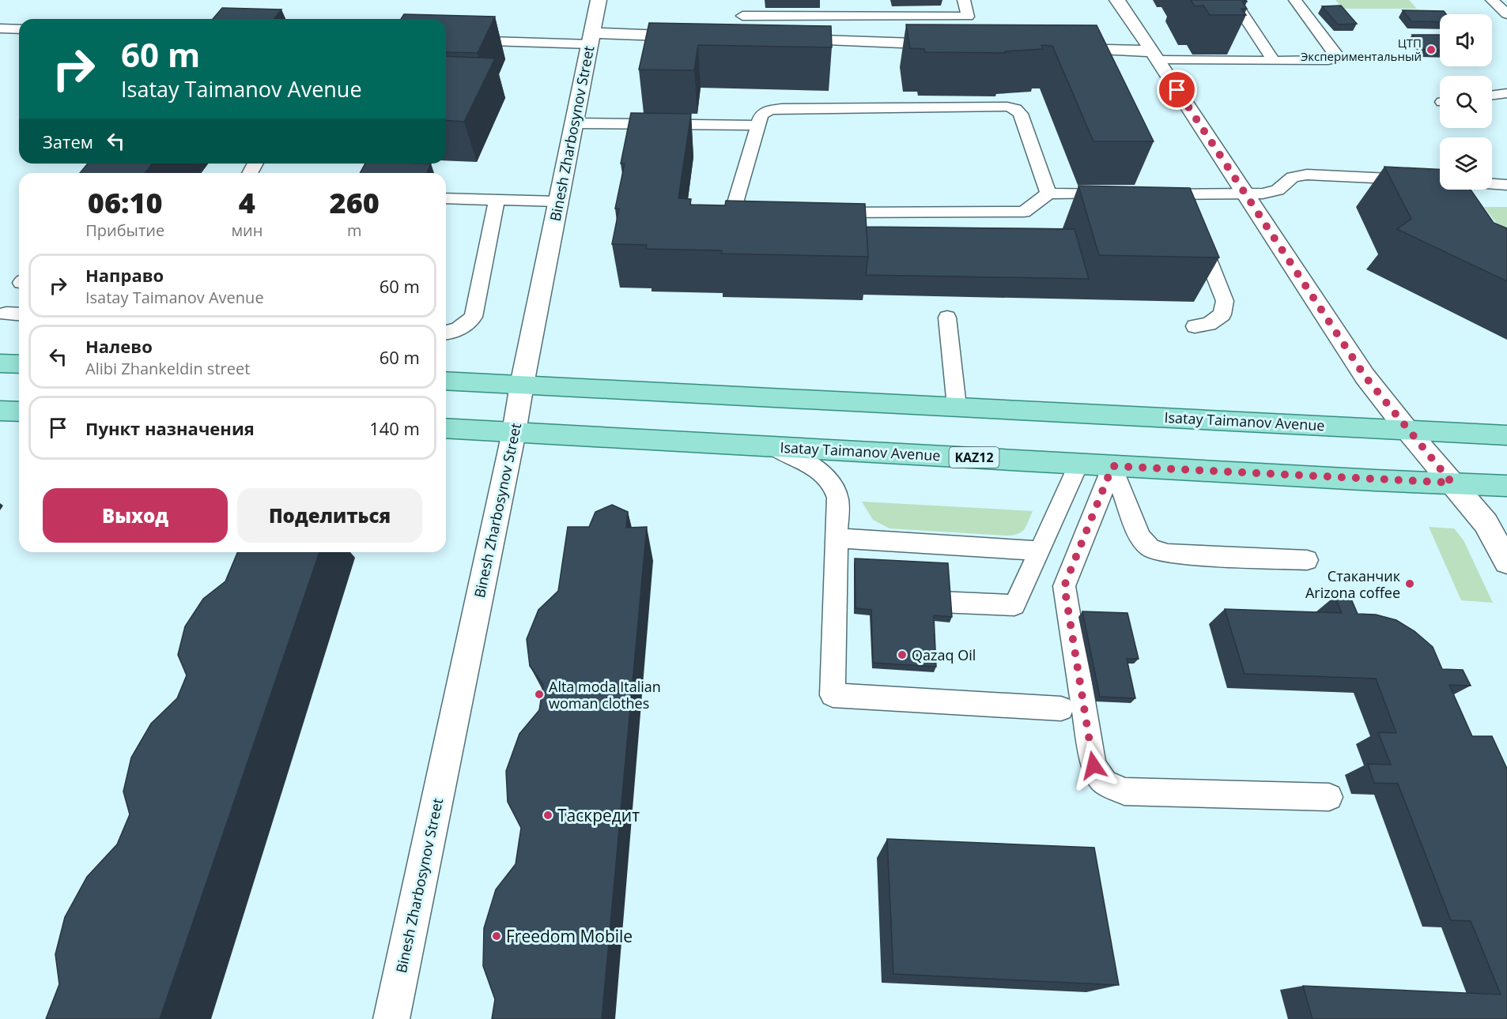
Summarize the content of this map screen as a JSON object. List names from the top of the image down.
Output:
{
  "streets": {
    "main road": ["Isatay Taimanov Avenue", "KAZ12"],
    "street": ["Binesh Zharbosynov Street"]
  },
  "crossings": [
    ["Binesh Zharbosynov Street", "Isatay Taimanov Avenue"]
  ],
  "places": [
    "ЦТП Экспериментальный",
    "Стаканчик Arizona coffee",
    "Qazaq Oil",
    "Alta moda Italian woman clothes",
    "Таскредит",
    "Freedom Mobile"
  ],
  "page": {
    "turn": ["60 m", "Isatay Taimanov Avenue"],
    "then": "Затем",
    "eta": [
      "06:10",
      "Прибытие",
      "4",
      "мин",
      "260",
      "m"
    ],
    "list": [
      {
        "name": "Направо",
        "note": "Isatay Taimanov Avenue",
        "value": "60 m"
      },
      {
        "name": "Налево",
        "note": "Alibi Zhankeldin street",
        "value": "60 m"
      },
      {
        "name": "Пункт назначения",
        "value": "140 m"
      }
    ],
    "buttons": ["Выход", "Поделиться"]
  }
}
